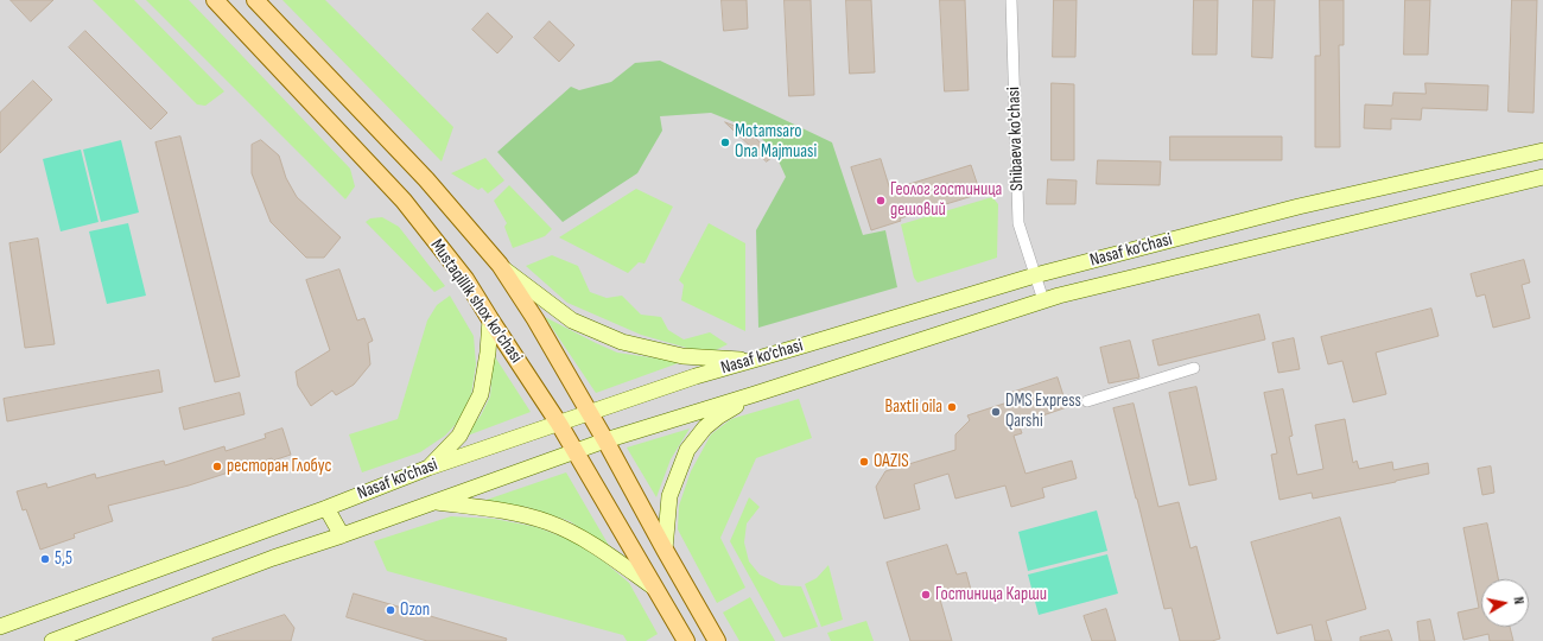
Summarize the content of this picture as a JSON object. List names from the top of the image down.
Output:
{
  "streets": {
    "main road": ["Nasaf ko‘chasi", "Mustaqillik shox ko'chasi"],
    "street": ["Shibaeva ko'chasi"]
  },
  "crossings": [
    ["Shibaeva ko'chasi", "Nasaf ko‘chasi"],
    ["Nasaf ko‘chasi", "Mustaqillik shox ko'chasi"]
  ],
  "places": [
    "Motamsaro Ona Majmuasi",
    "Геолог гостиница дешовий",
    "Baxtli oila",
    "DMS Express Qarshi",
    "OAZIS",
    "ресторан Глобус",
    "5,5",
    "Гостиница Карши",
    "Ozon"
  ],
  "north": "right"
}
